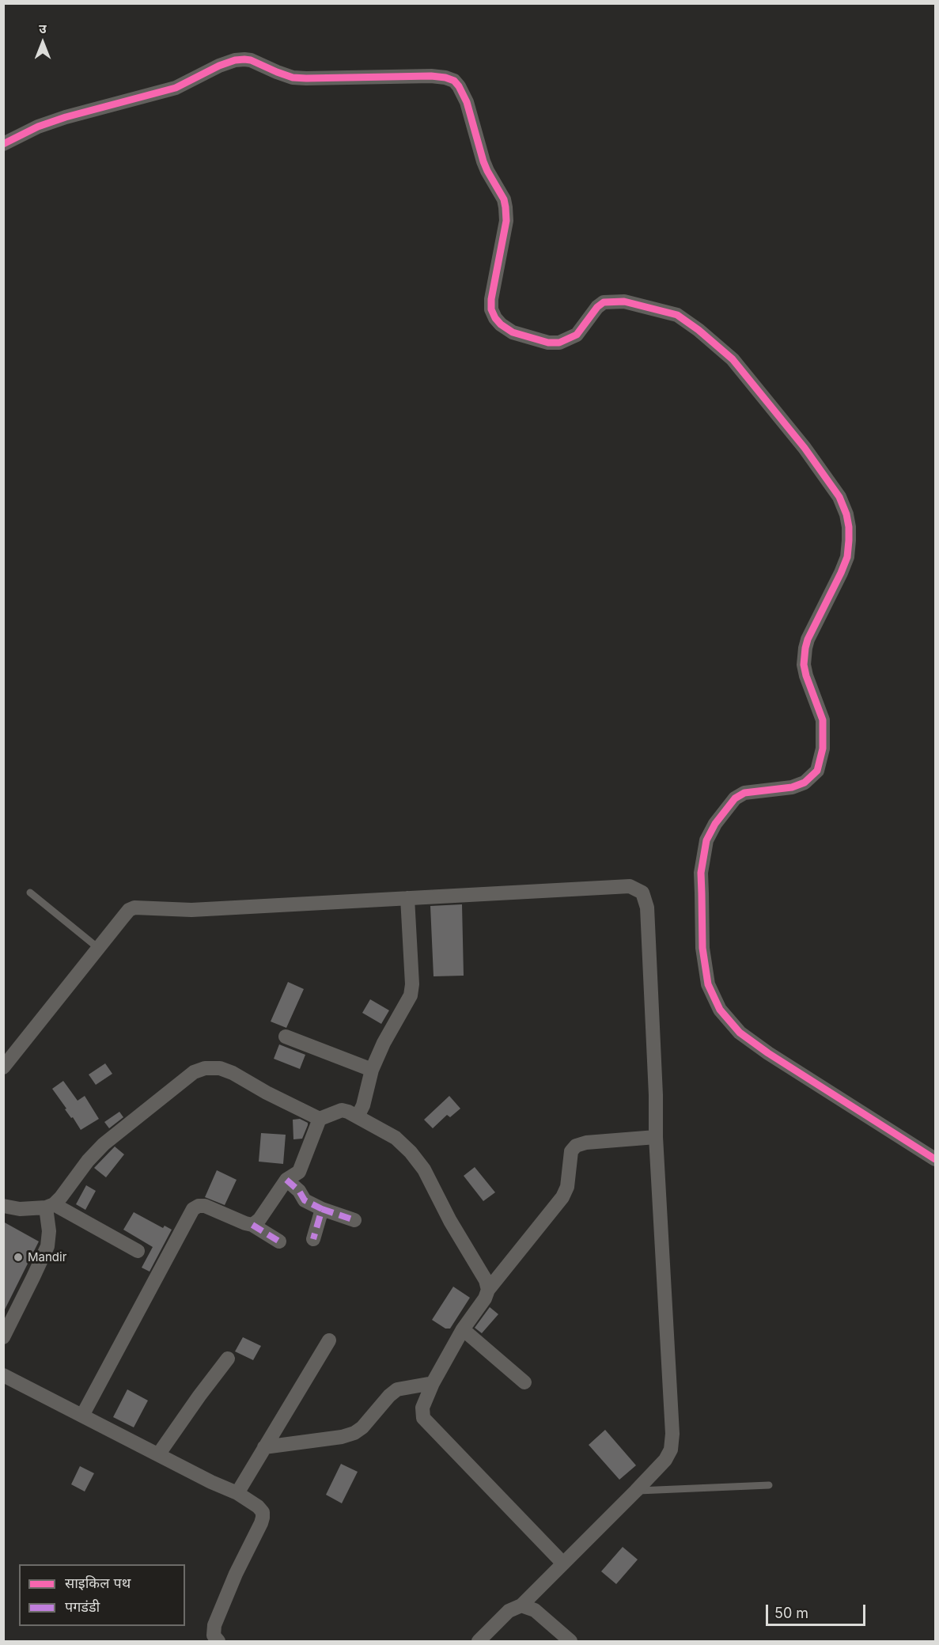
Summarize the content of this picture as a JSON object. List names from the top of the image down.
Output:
{
  "places": ["Mandir"],
  "legend": ["साइकिल पथ", "पगडंडी"],
  "scale_bar": "50 m",
  "north": "top"
}
